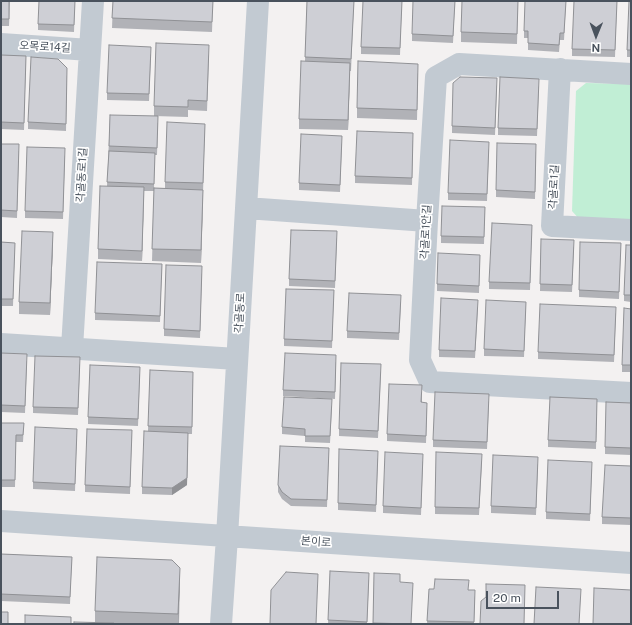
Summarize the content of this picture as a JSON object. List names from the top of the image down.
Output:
{
  "streets": {
    "street": [
      "오목로14길",
      "각골동로1길",
      "각골로1길",
      "각골로1안길",
      "각골동로",
      "본이로"
    ]
  },
  "crossings": [
    ["오목로14길", "각골동로1길"],
    ["각골로1길", "각골로1안길"],
    ["각골동로", "본이로"]
  ],
  "scale_bar": "20 m",
  "north": "bottom"
}
